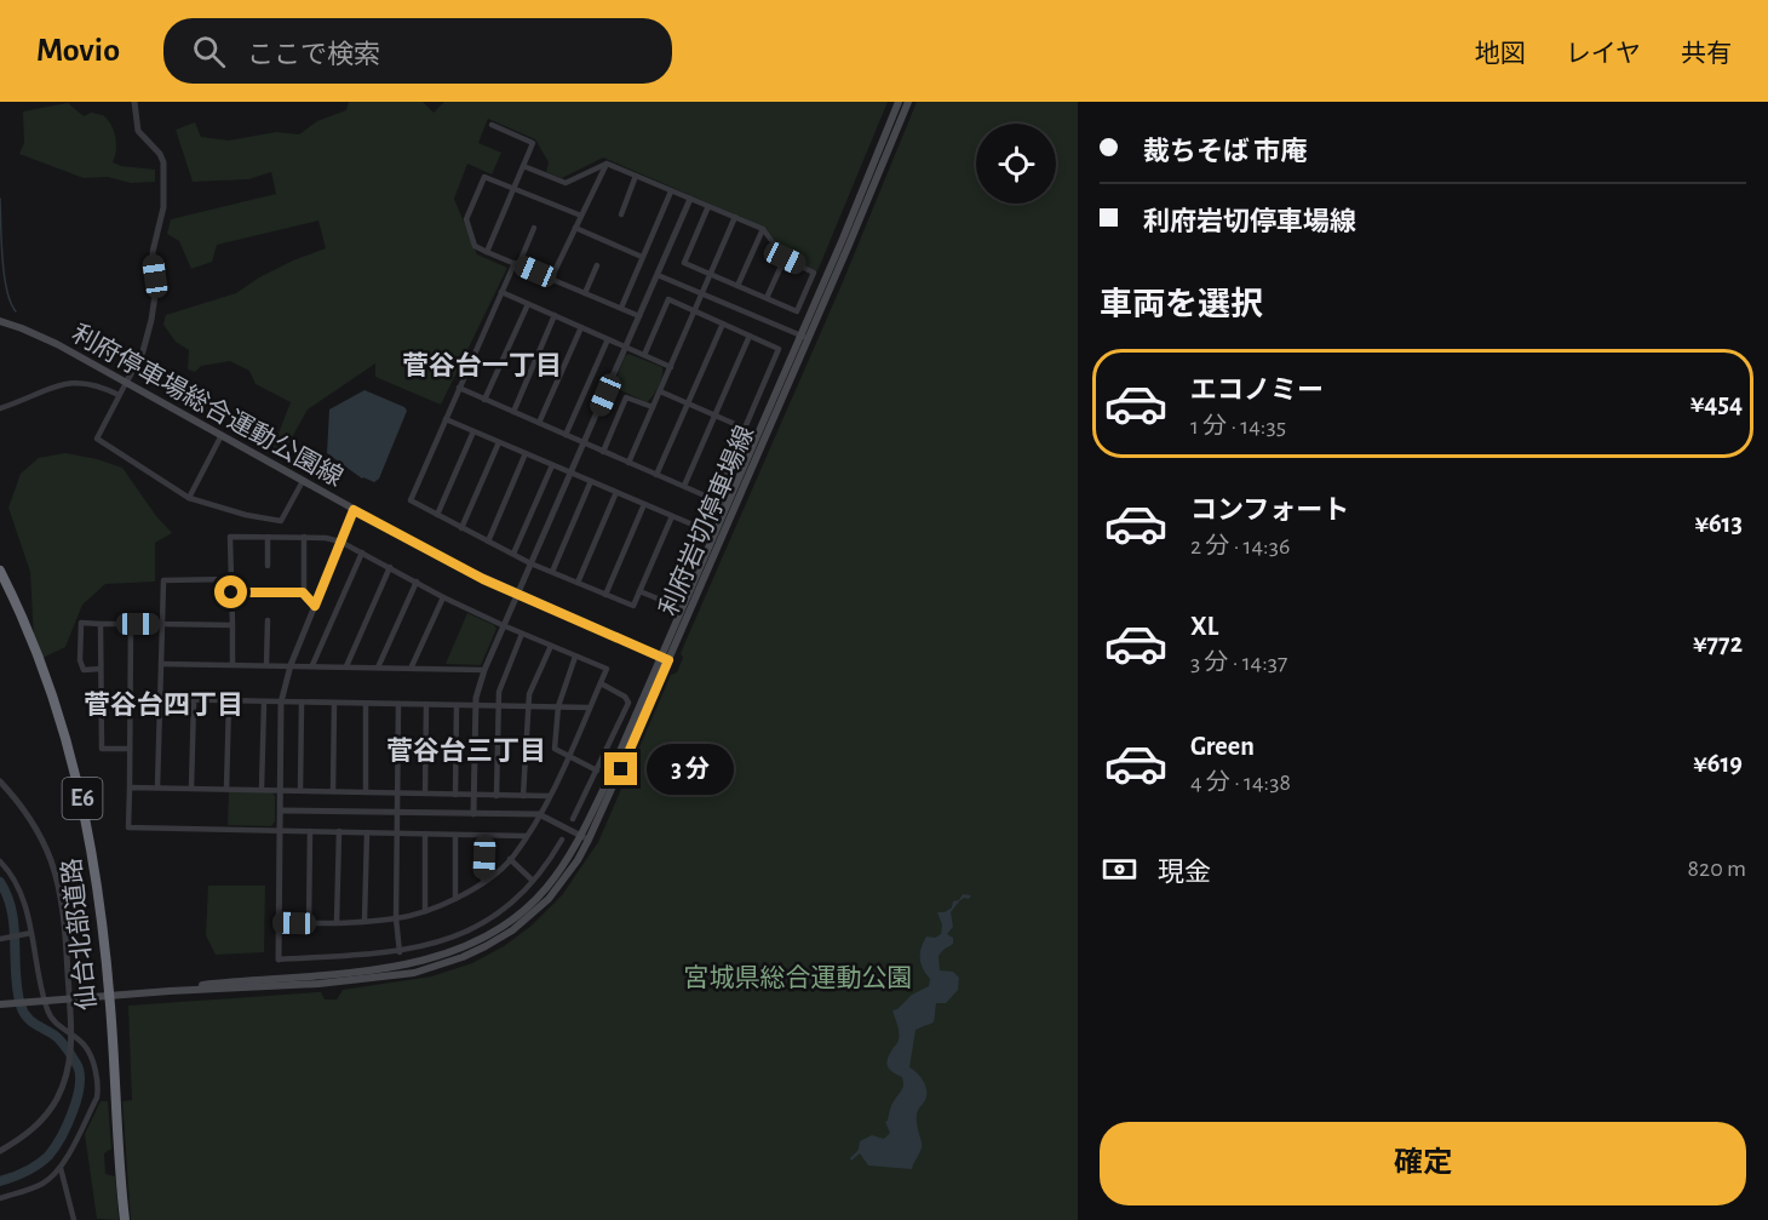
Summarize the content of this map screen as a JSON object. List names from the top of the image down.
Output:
{
  "streets": {
    "highway": ["E6", "仙台北部道路"],
    "main road": ["利府停車場総合運動公園線", "利府岩切停車場線"]
  },
  "crossings": [
    ["利府停車場総合運動公園線", "利府岩切停車場線"]
  ],
  "districts": ["菅谷台一丁目", "菅谷台四丁目", "菅谷台三丁目"],
  "parks": ["宮城県総合運動公園"],
  "page": {
    "header": "Movio",
    "search": "ここで検索",
    "nav": ["地図", "レイヤ", "共有"],
    "banner": ["裁ちそば 市庵", "利府岩切停車場線"],
    "heading": "車両を選択",
    "list": [
      {
        "name": "エコノミー",
        "note": "1 分 · 14:35",
        "value": "¥454"
      },
      {
        "name": "コンフォート",
        "note": "2 分 · 14:36",
        "value": "¥613"
      },
      {
        "name": "XL",
        "note": "3 分 · 14:37",
        "value": "¥772"
      },
      {
        "name": "Green",
        "note": "4 分 · 14:38",
        "value": "¥619"
      }
    ],
    "bubble": "3 分",
    "pay": ["現金", "820 m"],
    "buttons": "確定"
  }
}
